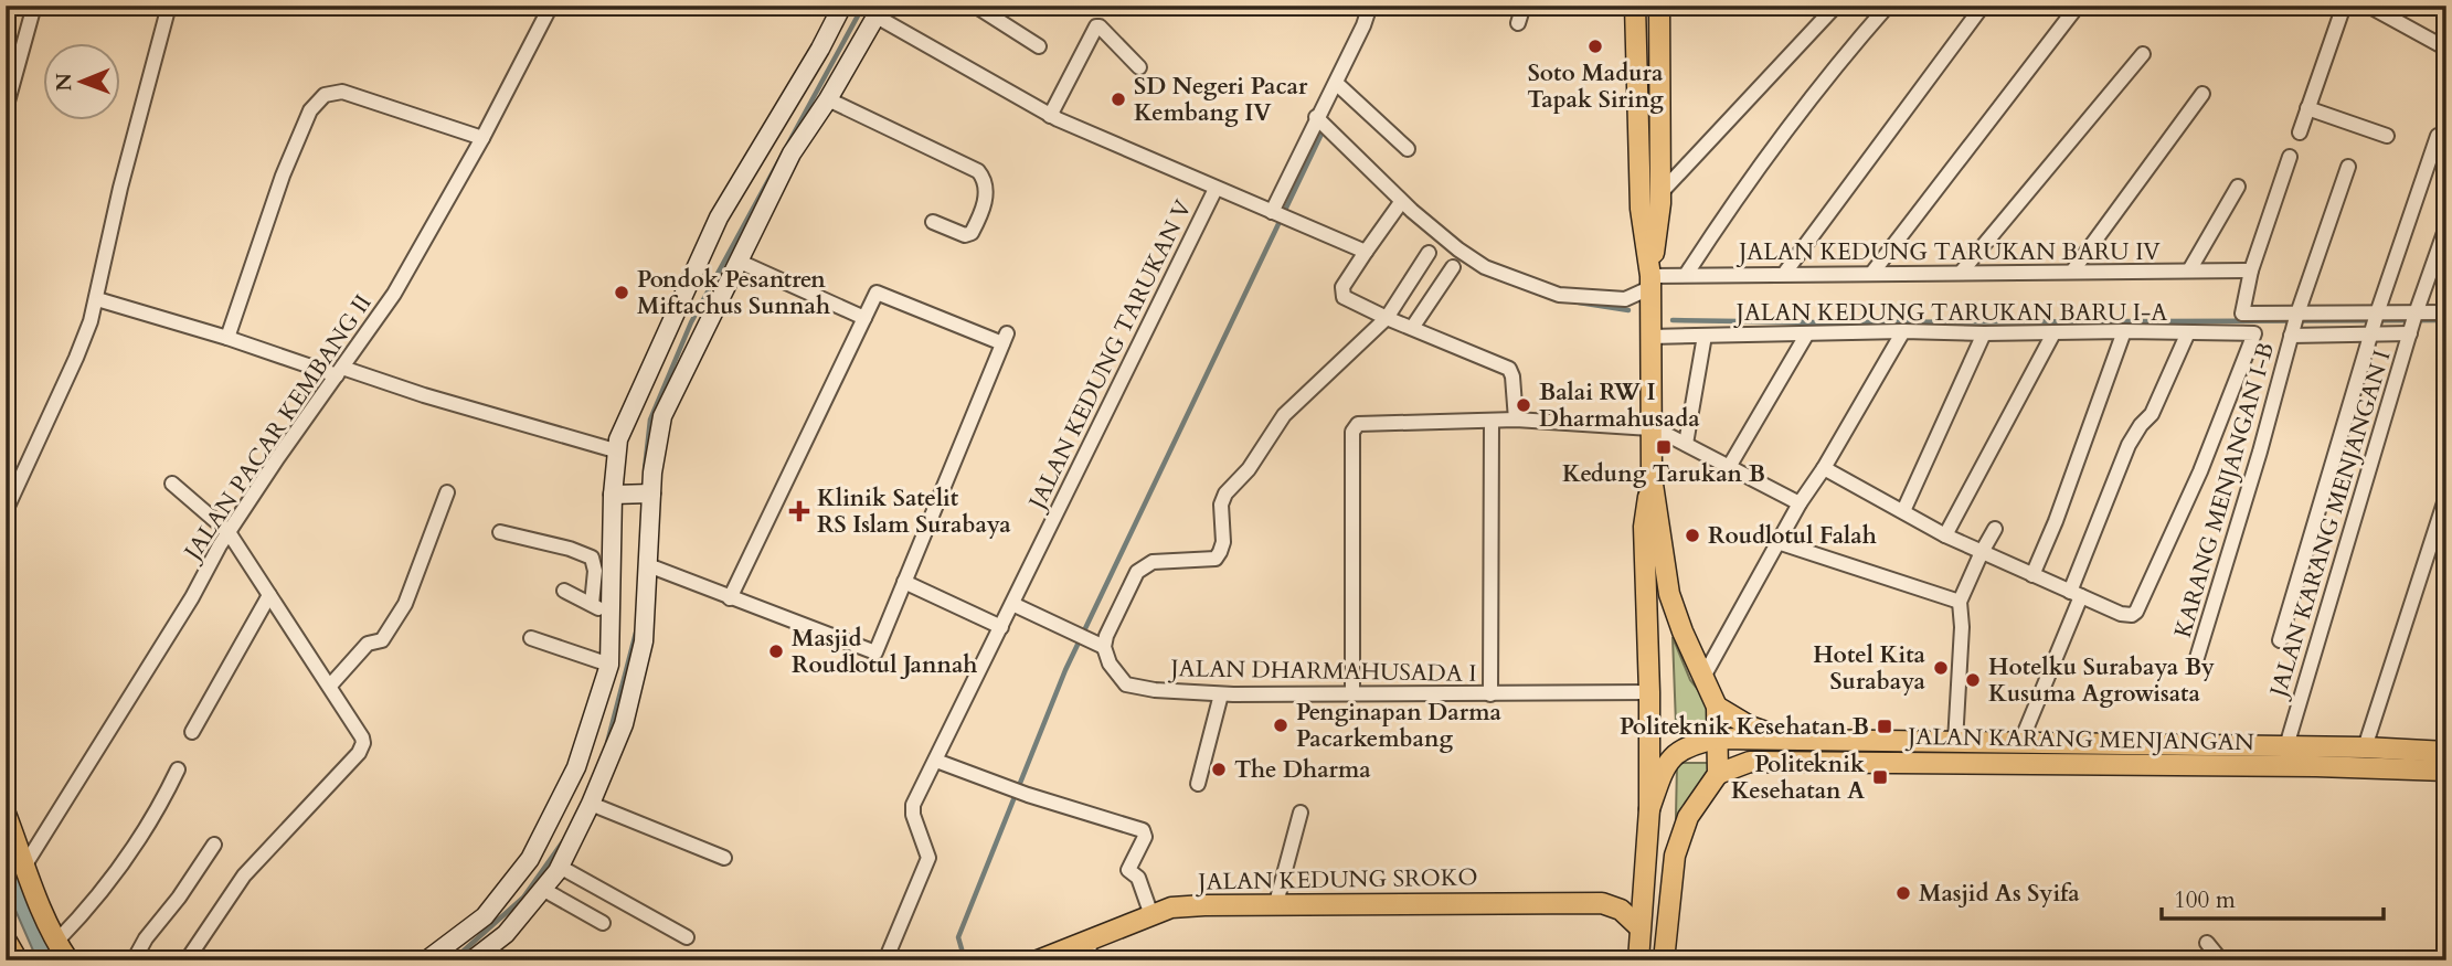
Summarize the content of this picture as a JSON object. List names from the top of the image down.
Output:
{
  "streets": {
    "main road": ["JALAN KARANG MENJANGAN", "JALAN KEDUNG SROKO"],
    "street": [
      "JALAN KEDUNG TARUKAN BARU IV",
      "JALAN KEDUNG TARUKAN BARU I-A",
      "JALAN KEDUNG TARUKAN V",
      "JALAN PACAR KEMBANG II",
      "KARANG MENJANGAN I-B",
      "JALAN KARANG MENJANGAN I",
      "JALAN DHARMAHUSADA I"
    ]
  },
  "crossings": [
    ["JALAN KEDUNG TARUKAN BARU I-A", "KARANG MENJANGAN I-B"],
    ["JALAN KARANG MENJANGAN I", "JALAN KARANG MENJANGAN"]
  ],
  "places": {
    "other": [
      "Soto Madura Tapak Siring",
      "SD Negeri Pacar Kembang IV",
      "Pondok Pesantren Miftachus Sunnah",
      "Balai RW I Dharmahusada",
      "Roudlotul Falah",
      "Masjid Roudlotul Jannah",
      "Hotel Kita Surabaya",
      "Hotelku Surabaya By Kusuma Agrowisata",
      "Penginapan Darma Pacarkembang",
      "The Dharma",
      "Masjid As Syifa"
    ],
    "transit": ["Kedung Tarukan B", "Politeknik Kesehatan B", "Politeknik Kesehatan A"],
    "health": ["Klinik Satelit RS Islam Surabaya"]
  },
  "scale_bar": "100 m",
  "north": "left"
}
